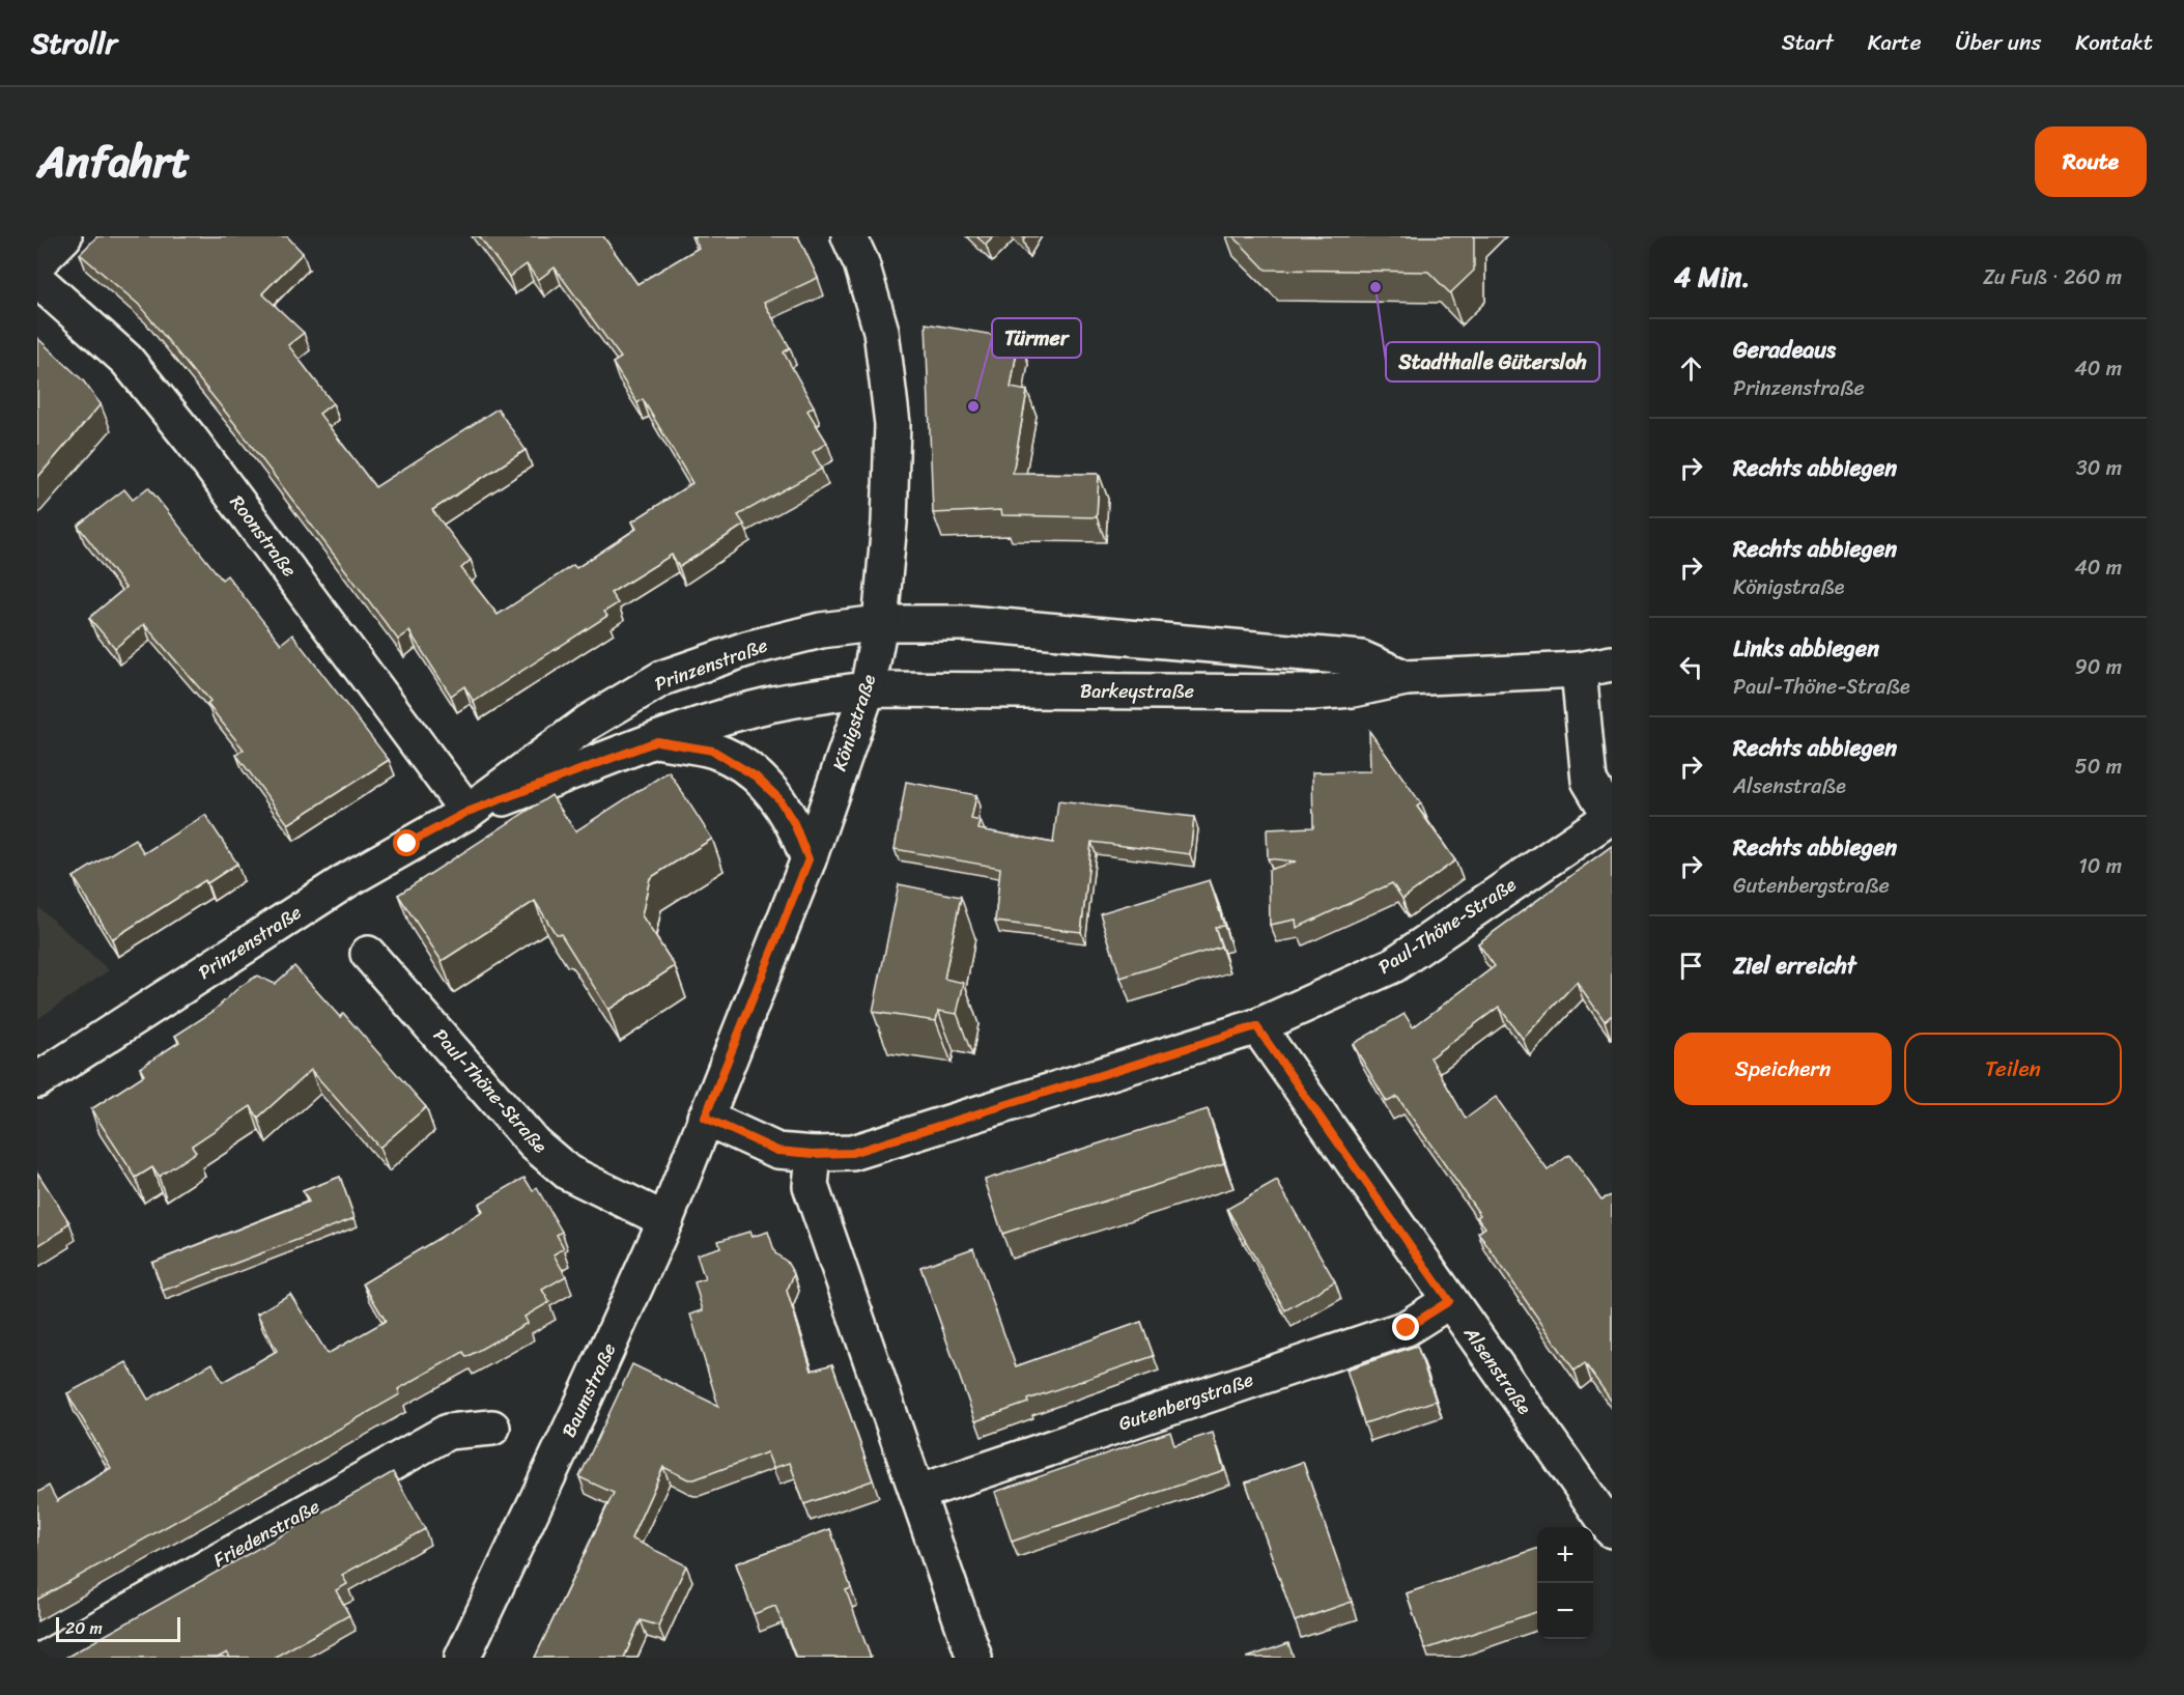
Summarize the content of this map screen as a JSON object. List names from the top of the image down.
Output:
{
  "streets": {
    "street": [
      "Roonstraße",
      "Prinzenstraße",
      "Barkeystraße",
      "Königstraße",
      "Paul-Thöne-Straße",
      "Alsenstraße",
      "Baumstraße",
      "Gutenbergstraße",
      "Friedenstraße"
    ]
  },
  "crossings": [
    ["Roonstraße", "Prinzenstraße"],
    ["Prinzenstraße", "Barkeystraße"],
    ["Prinzenstraße", "Königstraße"],
    ["Barkeystraße", "Königstraße"],
    ["Barkeystraße", "Paul-Thöne-Straße"],
    ["Königstraße", "Paul-Thöne-Straße"],
    ["Königstraße", "Baumstraße"],
    ["Paul-Thöne-Straße", "Alsenstraße"],
    ["Paul-Thöne-Straße", "Baumstraße"],
    ["Alsenstraße", "Gutenbergstraße"]
  ],
  "places": ["Stadthalle Gütersloh", "Türmer"],
  "scale_bar": "20 m",
  "page": {
    "header": "Strollr",
    "nav": [
      "Start",
      "Karte",
      "Über uns",
      "Kontakt"
    ],
    "title": "Anfahrt",
    "buttons": [
      "Route",
      ["Speichern", "Teilen"]
    ],
    "heading": ["4 Min.", "Zu Fuß · 260 m"],
    "list": [
      ["Geradeaus", "Prinzenstraße", "40 m"],
      ["Rechts abbiegen", "30 m"],
      ["Rechts abbiegen", "Königstraße", "40 m"],
      ["Links abbiegen", "Paul-Thöne-Straße", "90 m"],
      ["Rechts abbiegen", "Alsenstraße", "50 m"],
      ["Rechts abbiegen", "Gutenbergstraße", "10 m"],
      "Ziel erreicht"
    ],
    "map_buttons": ["+", "−"],
    "scale": "20 m"
  }
}
